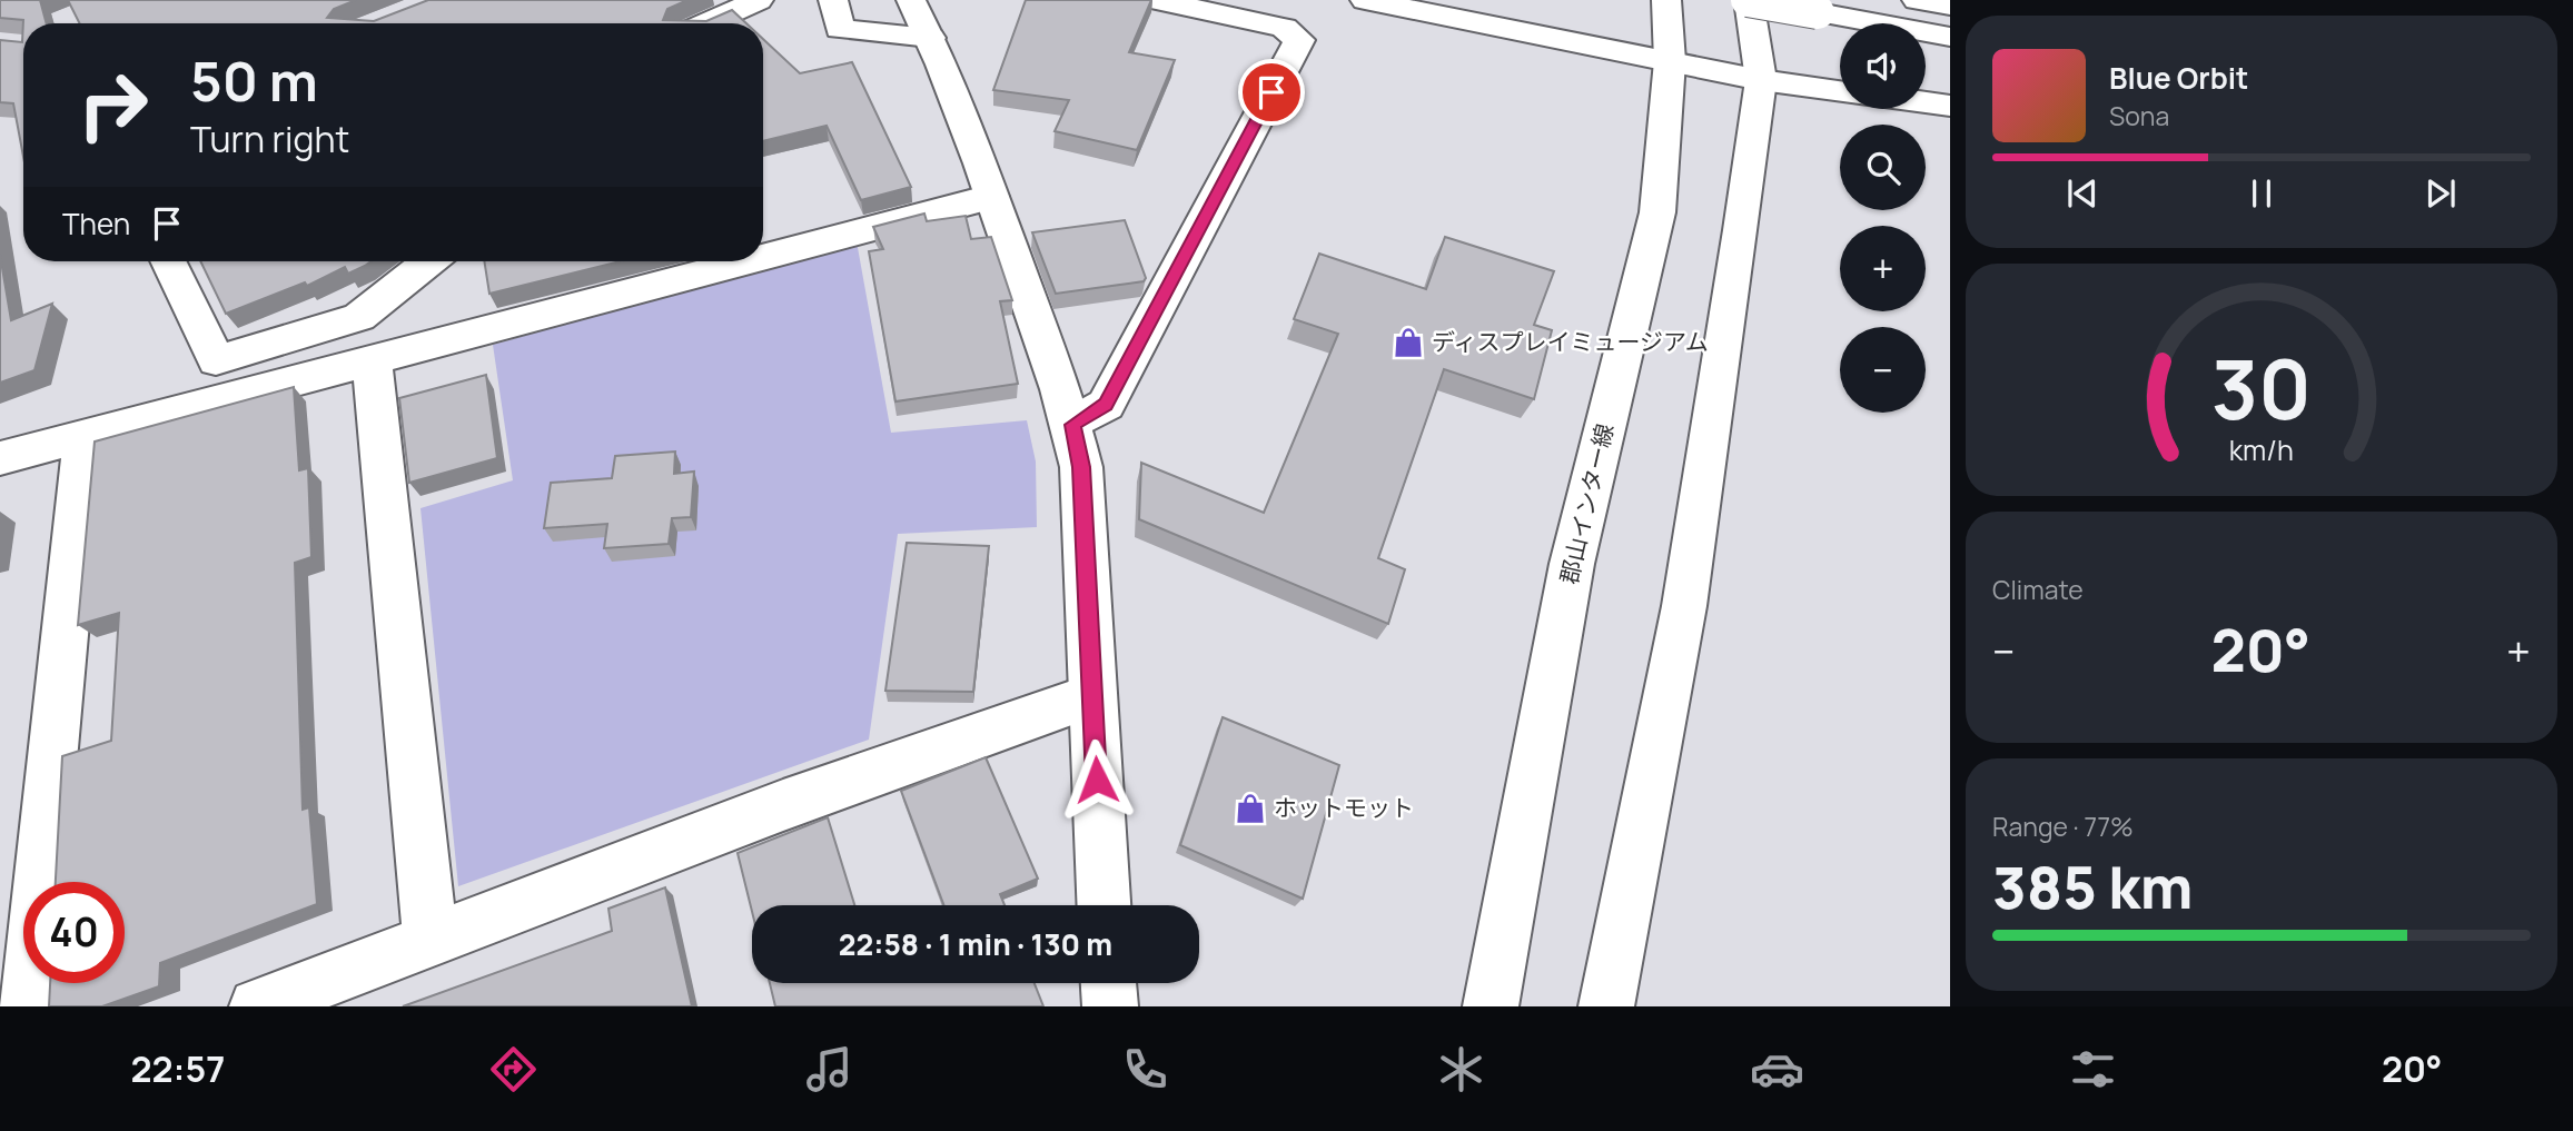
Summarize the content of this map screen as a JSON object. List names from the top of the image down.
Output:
{
  "streets": {
    "main road": ["郡山インター線"]
  },
  "places": {
    "shop": ["ディスプレイミュージアム", "ホットモット"]
  },
  "page": {
    "map_buttons": ["+", "−"],
    "turn": ["50 m", "Turn right"],
    "song": ["Blue Orbit", "Sona"],
    "then": "Then",
    "tile": [
      "Climate",
      ["Range · 77%", "385 km"]
    ],
    "heat": ["−", "20°", "+"],
    "limit": "40",
    "trip": "22:58 · 1 min · 130 m",
    "tabs": ["22:57", "20°"],
    "gauge": ["30", "km/h"]
  }
}
